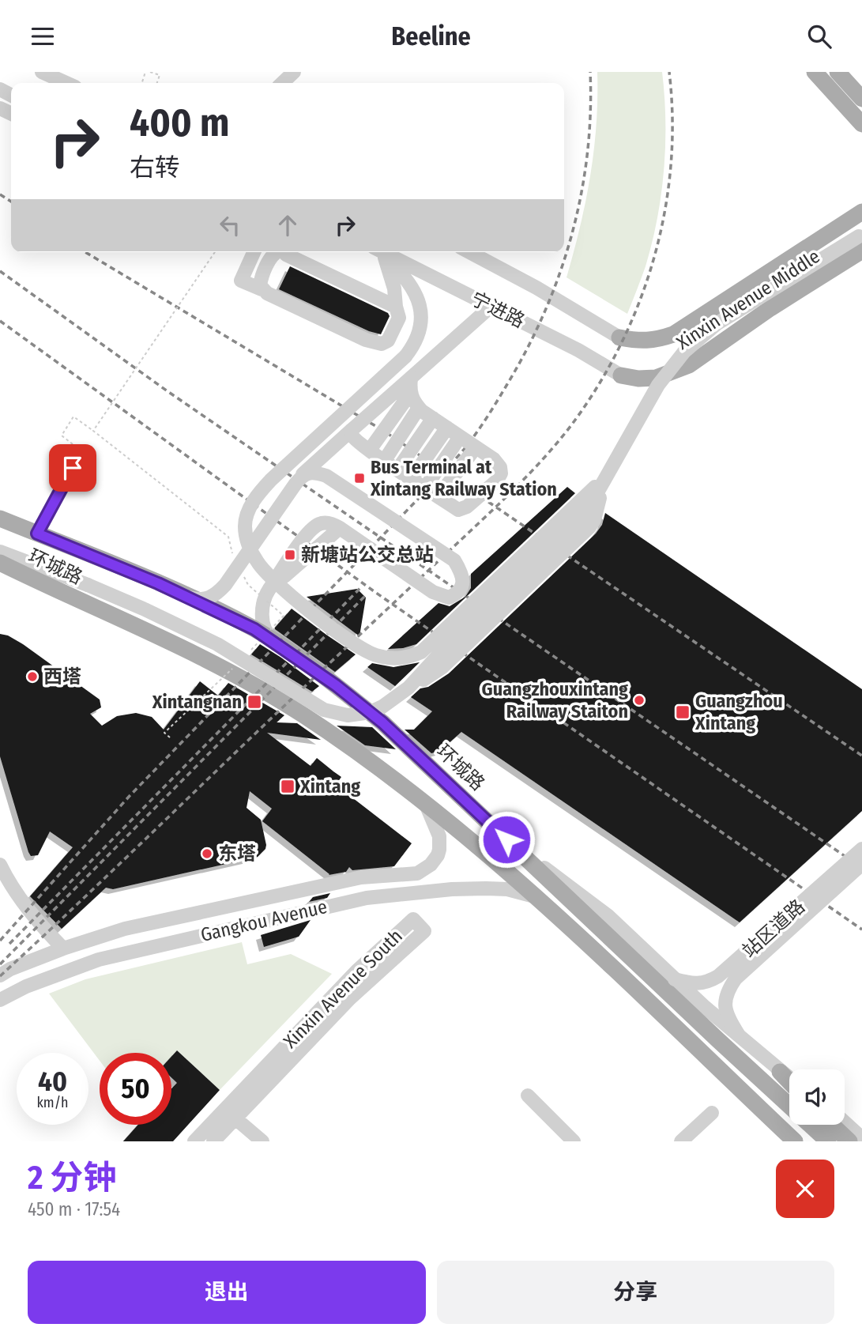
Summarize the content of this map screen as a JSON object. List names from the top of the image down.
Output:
{
  "streets": {
    "main road": ["Xinxin Avenue Middle", "环城路"],
    "street": [
      "宁进路",
      "Gangkou Avenue",
      "站区道路",
      "Xinxin Avenue South"
    ]
  },
  "crossings": [
    ["Xinxin Avenue Middle", "宁进路"],
    ["环城路", "Gangkou Avenue"]
  ],
  "places": {
    "transit": [
      "Bus Terminal at Xintang Railway Station",
      "新塘站公交总站",
      "Xintangnan",
      "Guangzhou Xintang",
      "Xintang"
    ],
    "other": ["西塔", "Guangzhouxintang Railway Staiton", "东塔"]
  },
  "page": {
    "header": "Beeline",
    "turn": ["400 m", "右转"],
    "speed": "40 km/h",
    "limit": "50",
    "heading": ["2 分钟", "450 m · 17:54"],
    "buttons": ["退出", "分享"]
  }
}
